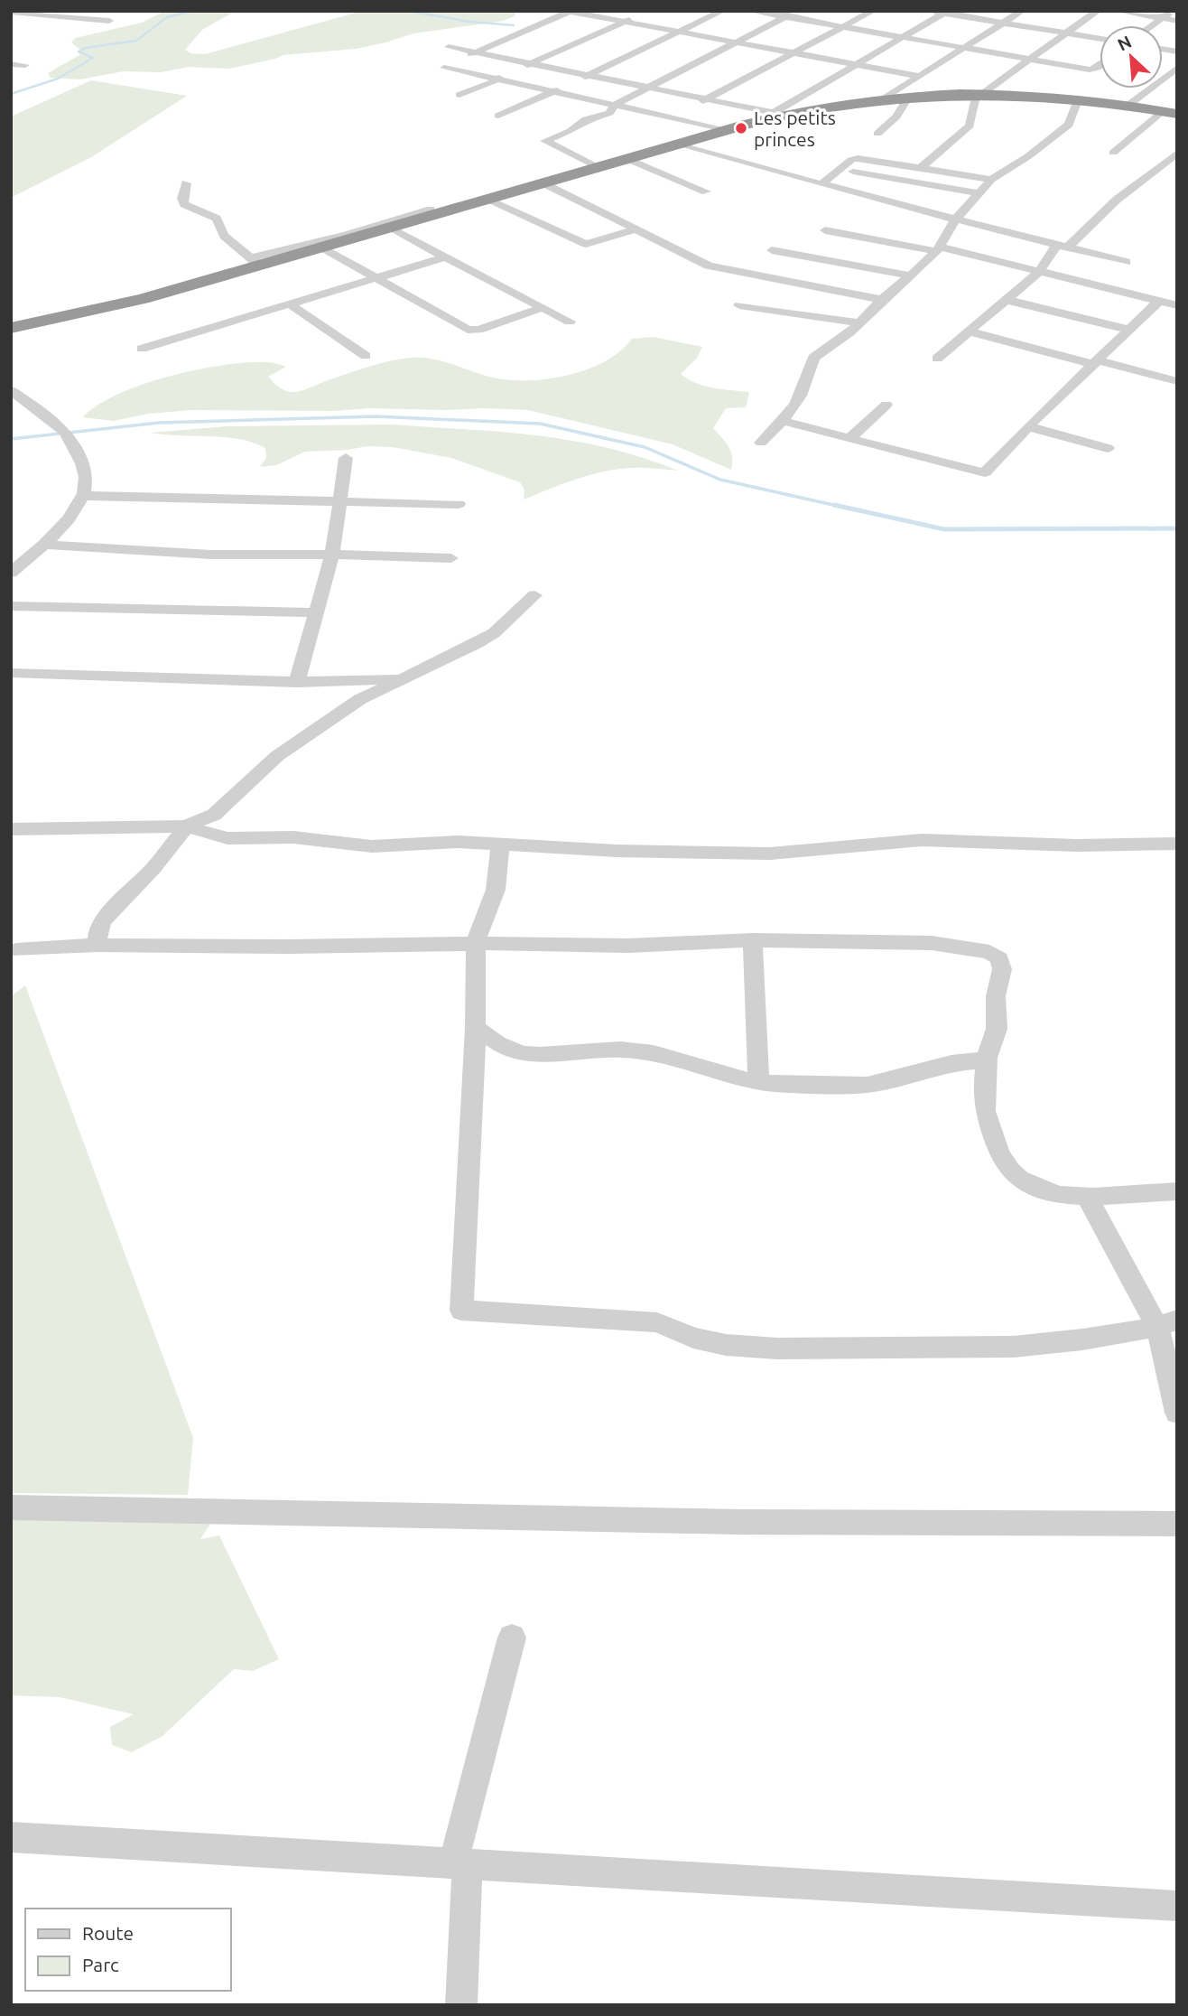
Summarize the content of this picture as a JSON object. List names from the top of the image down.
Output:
{
  "places": ["Les petits princes"],
  "legend": ["Route", "Parc"],
  "north": "top left"
}
